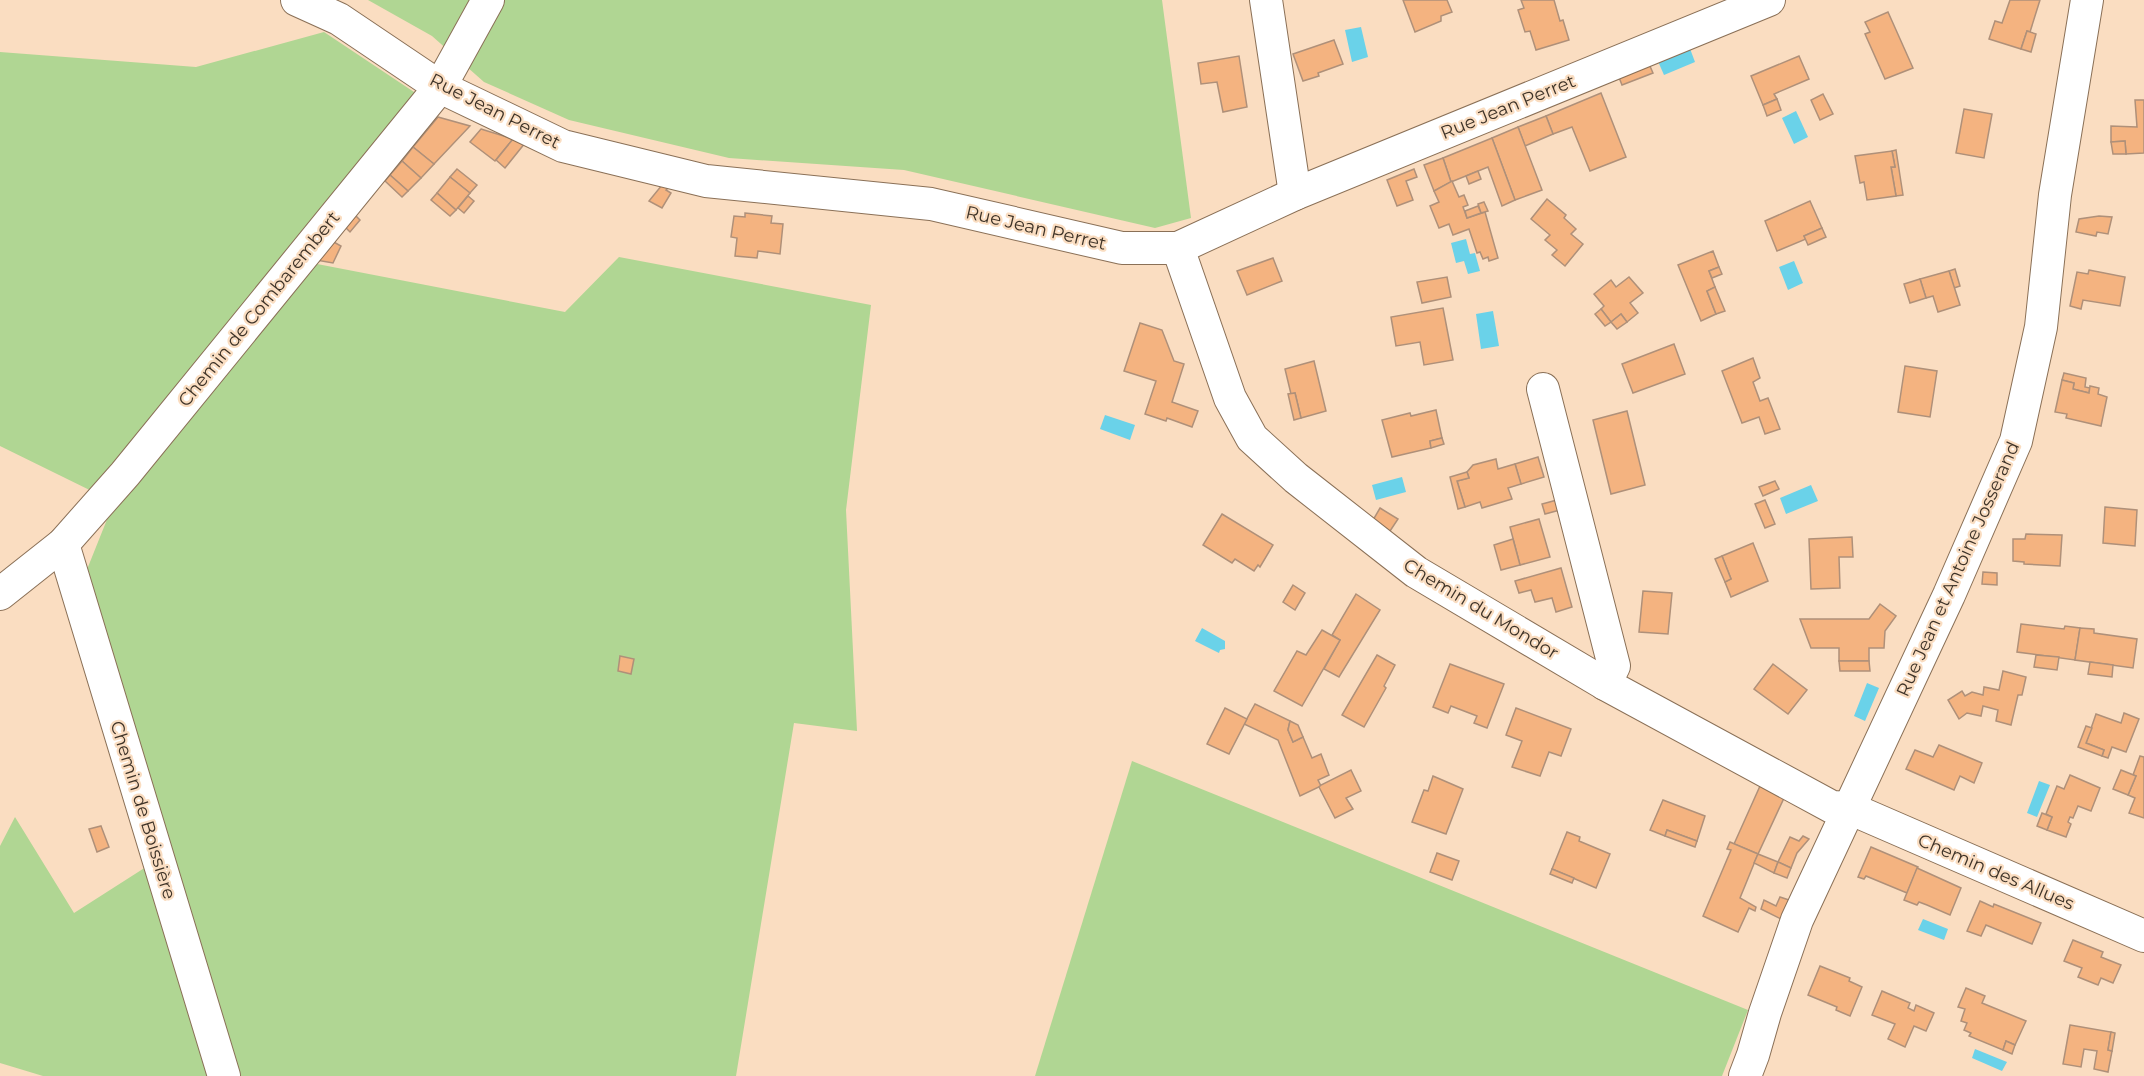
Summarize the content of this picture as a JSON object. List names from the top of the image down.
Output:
{
  "streets": {
    "street": [
      "Rue Jean Perret",
      "Chemin de Combarembert",
      "Rue Jean et Antoine Josserand",
      "Chemin du Mondor",
      "Chemin de Boissière",
      "Chemin des Allues"
    ]
  },
  "crossings": [
    ["Rue Jean Perret", "Chemin de Combarembert"],
    ["Rue Jean Perret", "Chemin du Mondor"],
    ["Chemin de Combarembert", "Chemin de Boissière"],
    ["Rue Jean et Antoine Josserand", "Chemin du Mondor"],
    ["Rue Jean et Antoine Josserand", "Chemin des Allues"],
    ["Chemin du Mondor", "Chemin des Allues"]
  ]
}
